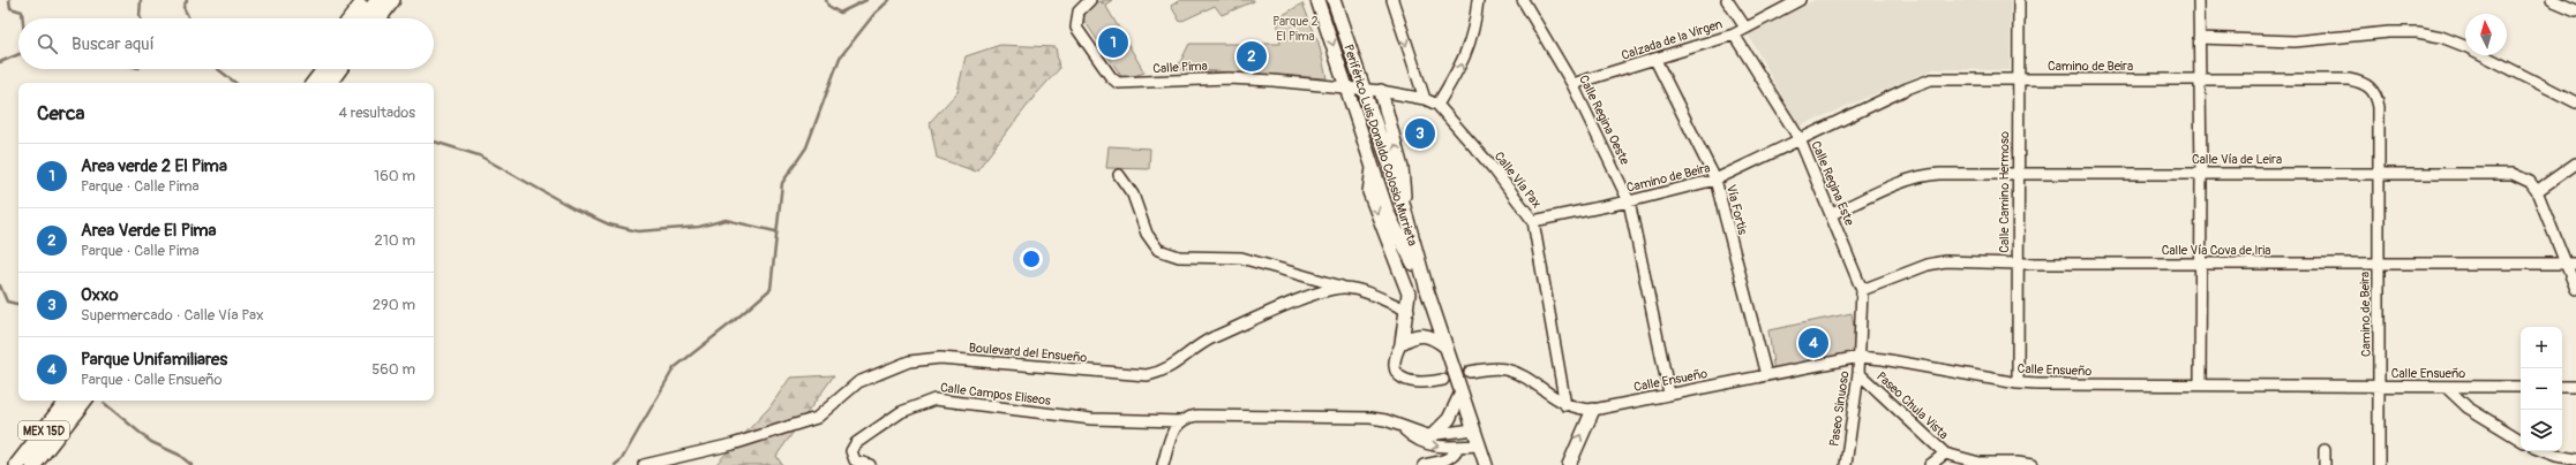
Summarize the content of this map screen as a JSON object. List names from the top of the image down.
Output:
{
  "streets": {
    "highway": ["MEX 15D"],
    "main road": ["Periférico Luis Donaldo Colosio Murrieta"],
    "street": [
      "Calzada de la Virgen",
      "Camino de Beira",
      "Calle Pima",
      "Calle Regina Oeste",
      "Calle Vía de Leira",
      "Calle Vía Pax",
      "Calle Regina Este",
      "Calle Camino Hermoso",
      "Vía Fortis",
      "Calle Vía Cova de Iria",
      "Boulevard del Ensueño",
      "Calle Ensueño",
      "Calle Campos Eliseos",
      "Paseo Chula Vista",
      "Paseo Sinuoso"
    ]
  },
  "crossings": [
    ["Calzada de la Virgen", "Calle Regina Oeste"],
    ["Calzada de la Virgen", "Calle Regina Este"],
    ["Calzada de la Virgen", "Vía Fortis"],
    ["Camino de Beira", "Calle Regina Oeste"],
    ["Camino de Beira", "Calle Vía de Leira"],
    ["Camino de Beira", "Calle Vía Pax"],
    ["Camino de Beira", "Calle Regina Este"],
    ["Camino de Beira", "Calle Camino Hermoso"],
    ["Camino de Beira", "Vía Fortis"],
    ["Camino de Beira", "Calle Vía Cova de Iria"],
    ["Camino de Beira", "Calle Ensueño"],
    ["Calle Pima", "Periférico Luis Donaldo Colosio Murrieta"],
    ["Calle Pima", "Calle Vía Pax"],
    ["Calle Regina Oeste", "Calle Ensueño"],
    ["Periférico Luis Donaldo Colosio Murrieta", "Calle Vía Pax"],
    ["Periférico Luis Donaldo Colosio Murrieta", "Calle Campos Eliseos"],
    ["Calle Vía de Leira", "Calle Regina Este"],
    ["Calle Vía de Leira", "Calle Camino Hermoso"],
    ["Calle Vía de Leira", "Calle Vía Cova de Iria"],
    ["Calle Regina Este", "Calle Vía Cova de Iria"],
    ["Calle Regina Este", "Calle Ensueño"],
    ["Calle Regina Este", "Paseo Sinuoso"],
    ["Calle Camino Hermoso", "Calle Vía Cova de Iria"],
    ["Calle Camino Hermoso", "Calle Ensueño"],
    ["Vía Fortis", "Calle Ensueño"],
    ["Calle Ensueño", "Paseo Sinuoso"],
    ["Paseo Chula Vista", "Paseo Sinuoso"]
  ],
  "parks": ["Parque 2 El Pima"],
  "north": "top",
  "page": {
    "search": "Buscar aquí",
    "pins": [
      "1",
      "2",
      "3",
      "4"
    ],
    "heading": ["Cerca", "4 resultados"],
    "list": [
      {
        "mark": "1",
        "name": "Area verde 2 El Pima",
        "note": "Parque · Calle Pima",
        "value": "160 m"
      },
      {
        "mark": "2",
        "name": "Area Verde El Pima",
        "note": "Parque · Calle Pima",
        "value": "210 m"
      },
      {
        "mark": "3",
        "name": "Oxxo",
        "note": "Supermercado · Calle Vía Pax",
        "value": "290 m"
      },
      {
        "mark": "4",
        "name": "Parque Unifamiliares",
        "note": "Parque · Calle Ensueño",
        "value": "560 m"
      }
    ],
    "map_buttons": ["+", "−"]
  }
}
